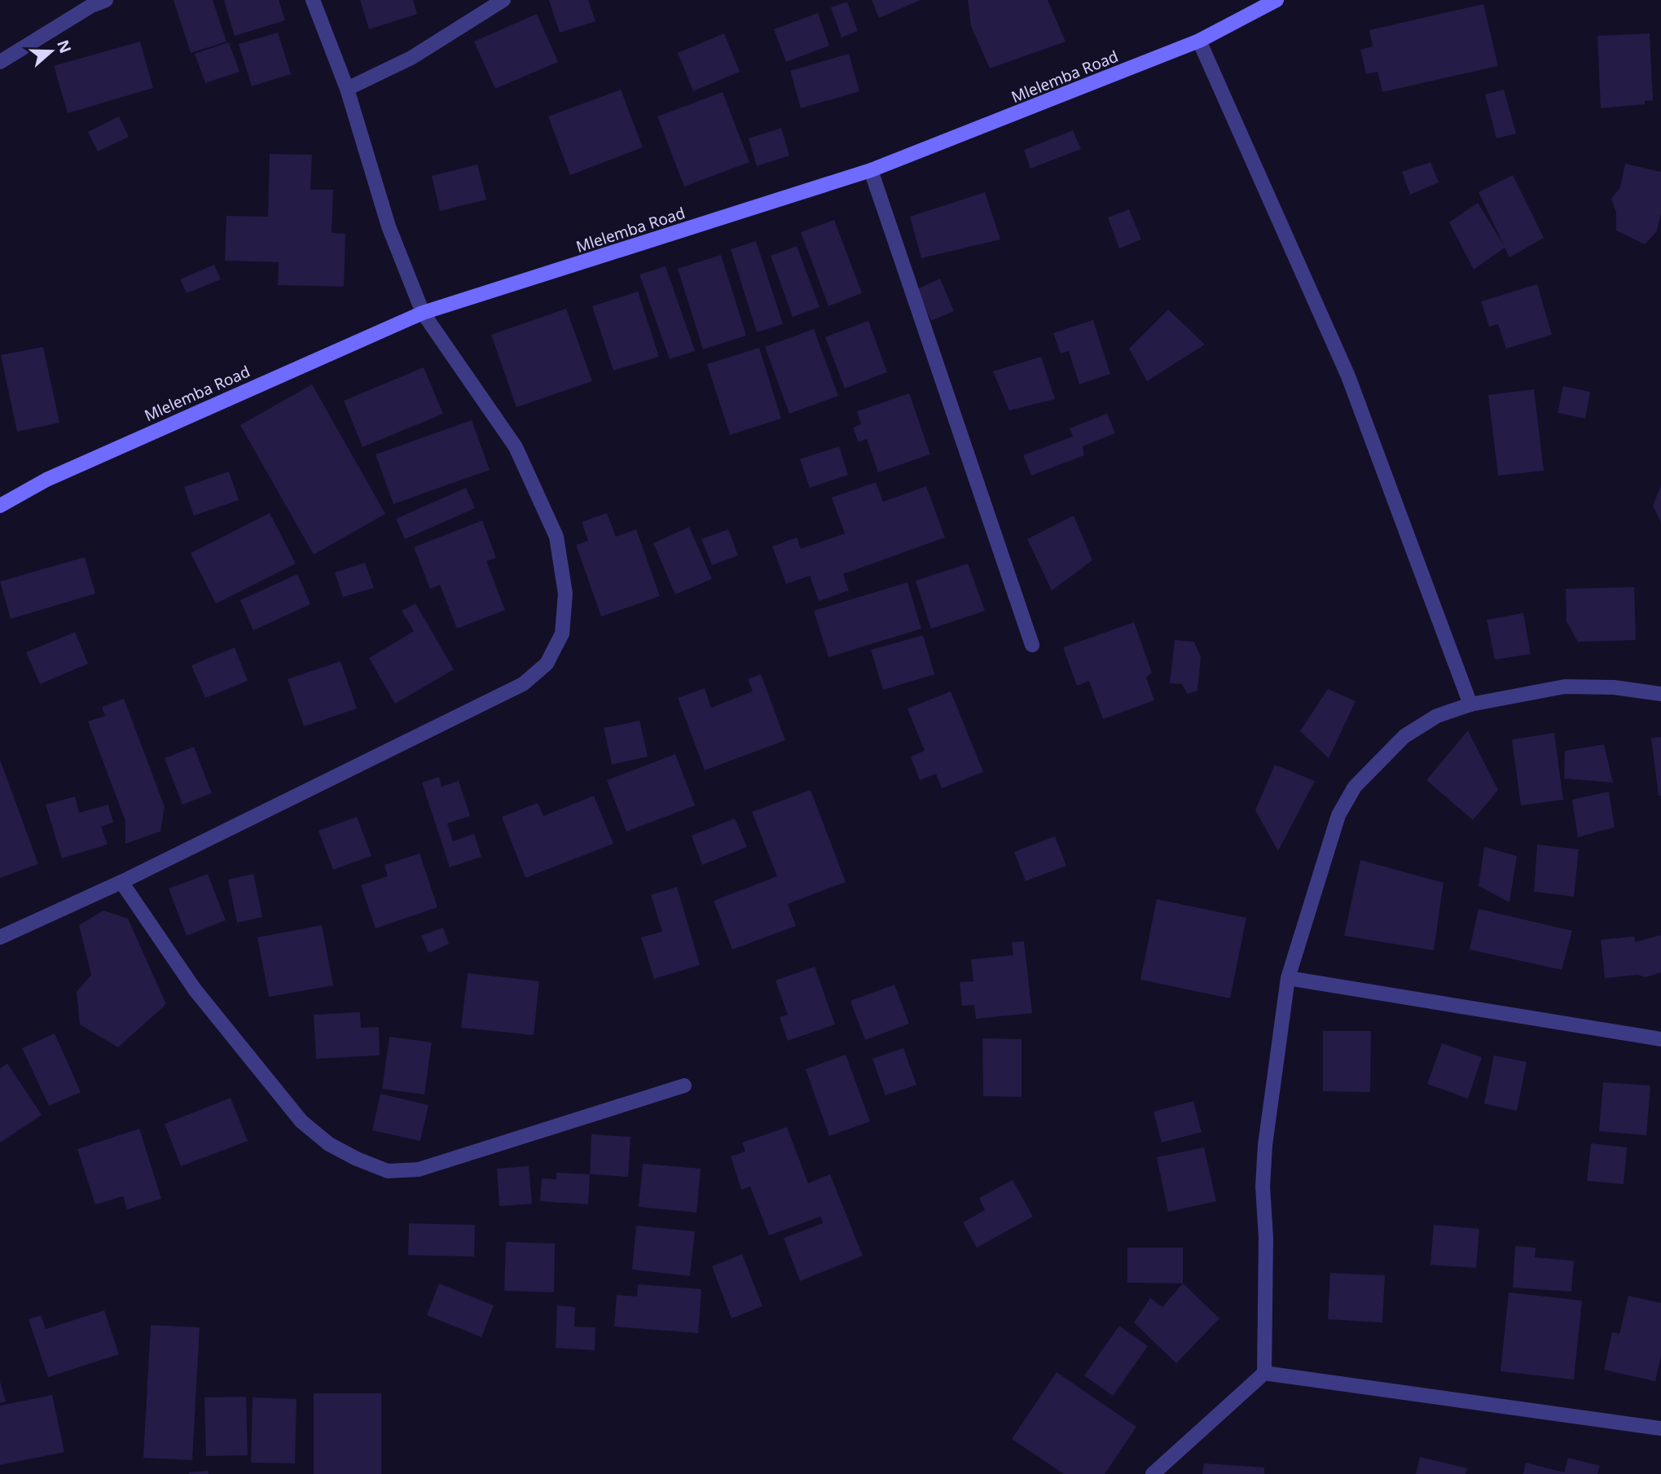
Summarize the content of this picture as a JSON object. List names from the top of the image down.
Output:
{
  "streets": {
    "street": ["Mlelemba Road"]
  },
  "north": "right"
}
